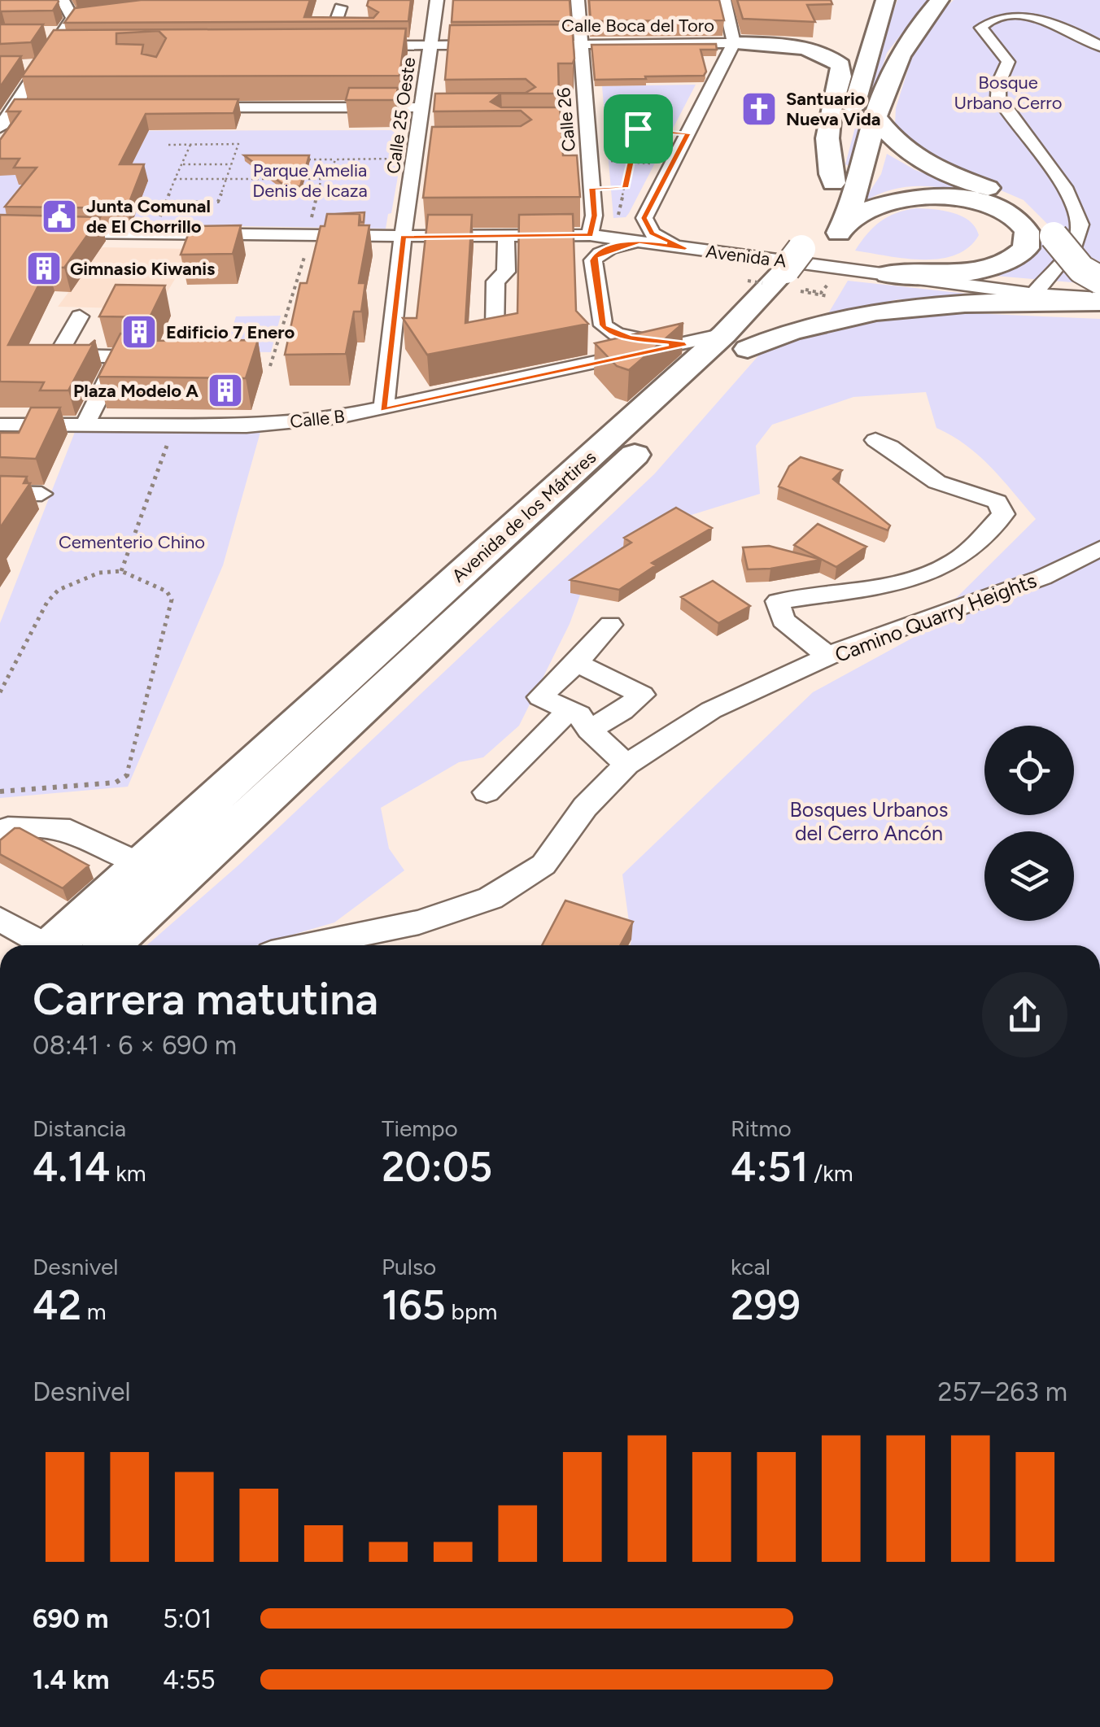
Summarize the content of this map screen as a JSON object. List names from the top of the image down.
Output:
{
  "streets": {
    "highway": ["Avenida de los Mártires"],
    "street": [
      "Calle Boca del Toro",
      "Calle 25 Oeste",
      "Calle 26",
      "Avenida A",
      "Calle B",
      "Camino Quarry Heights"
    ]
  },
  "crossings": [
    ["Calle Boca del Toro", "Calle 26"],
    ["Calle 25 Oeste", "Avenida A"],
    ["Calle 25 Oeste", "Calle B"],
    ["Calle 26", "Avenida A"],
    ["Calle B", "Avenida de los Mártires"]
  ],
  "parks": [
    "Bosque Urbano Cerro",
    "Parque Amelia Denis de Icaza",
    "Cementerio Chino",
    "Bosques Urbanos del Cerro Ancón"
  ],
  "places": {
    "church": ["Santuario Nueva Vida"],
    "public building": ["Junta Comunal de El Chorrillo"],
    "building": ["Gimnasio Kiwanis", "Edificio 7 Enero", "Plaza Modelo A"]
  },
  "page": {
    "heading": ["Carrera matutina", "08:41 · 6 × 690 m"],
    "stats": [
      ["Distancia", "4.14 km"],
      ["Tiempo", "20:05"],
      ["Ritmo", "4:51 /km"],
      ["Desnivel", "42 m"],
      ["Pulso", "165 bpm"],
      ["kcal", "299"]
    ],
    "chart": ["Desnivel", "257–263 m"],
    "list": [
      {
        "name": "690 m",
        "note": "5:01"
      },
      {
        "name": "1.4 km",
        "note": "4:55"
      }
    ]
  }
}
